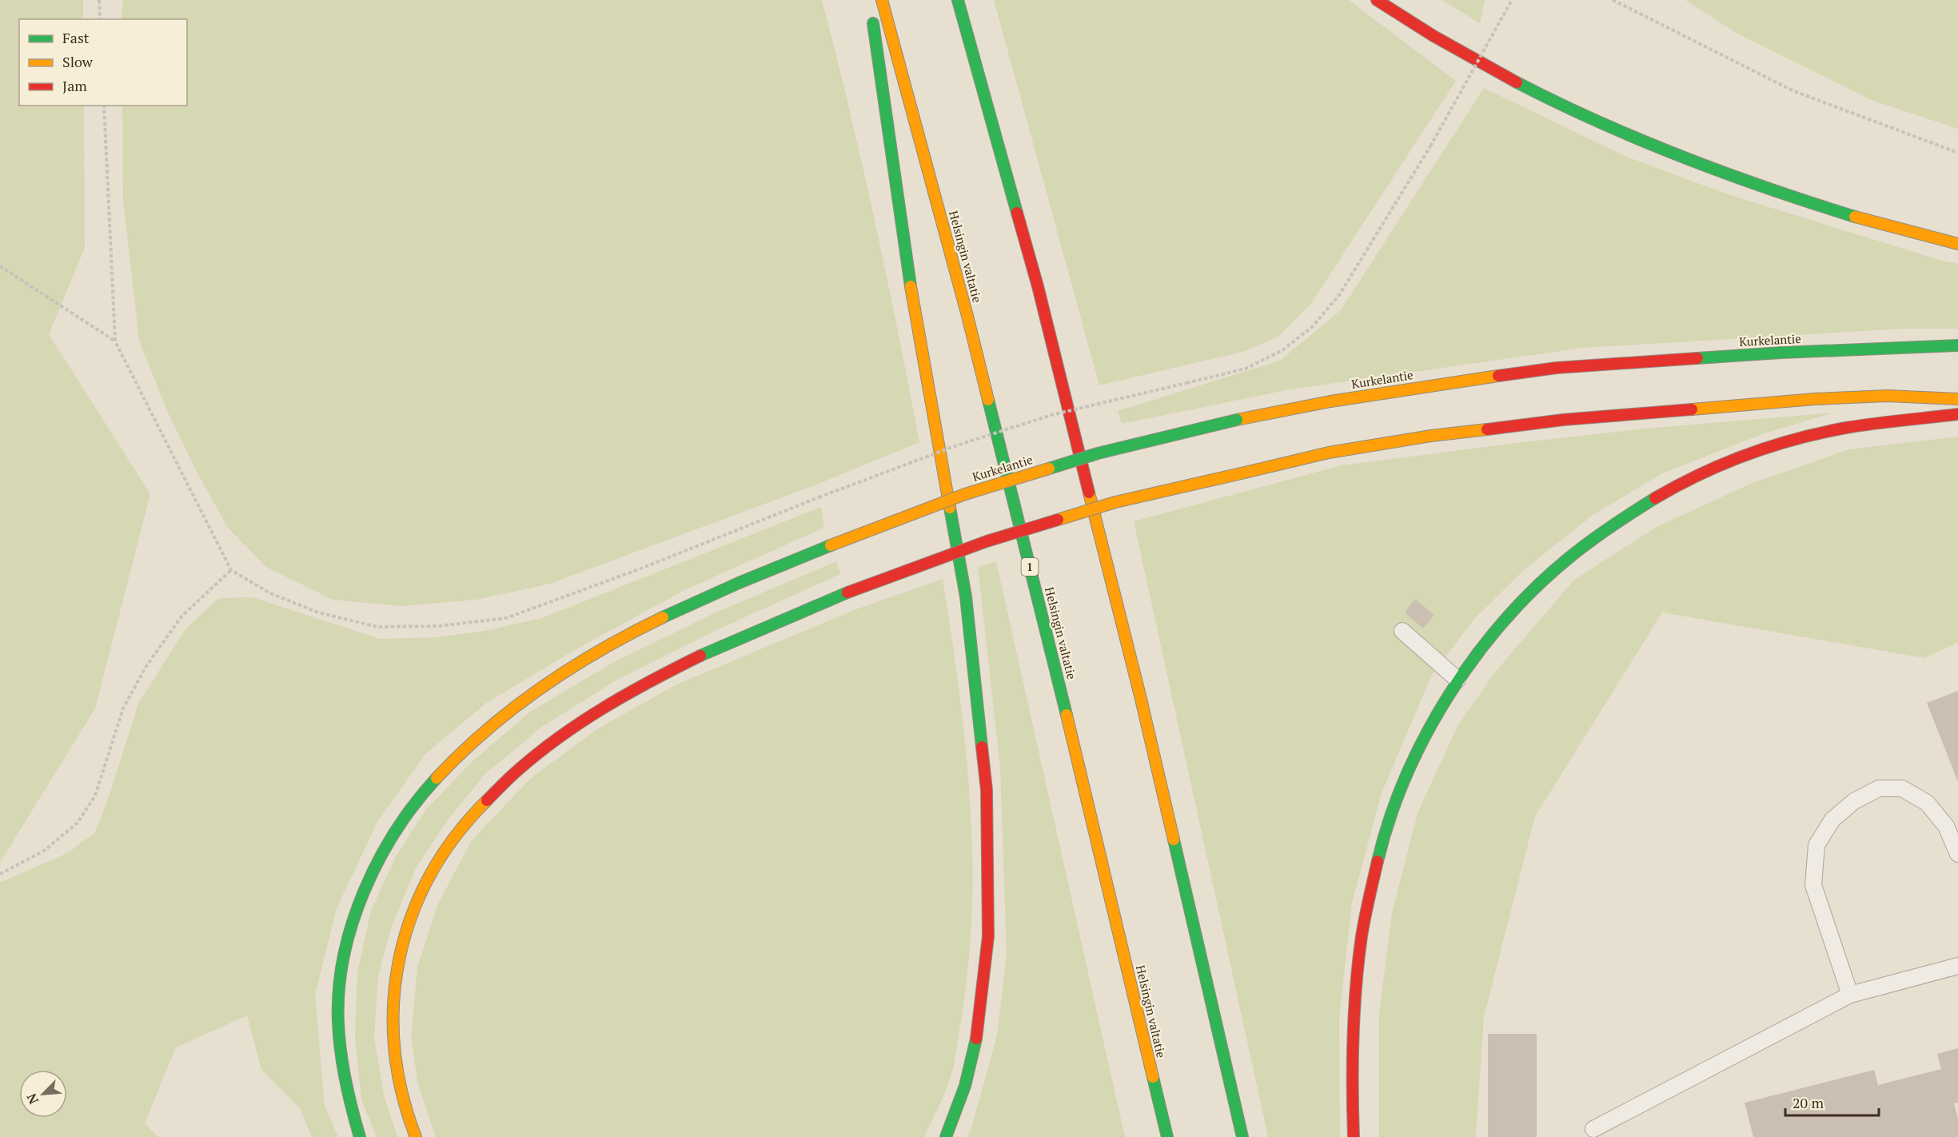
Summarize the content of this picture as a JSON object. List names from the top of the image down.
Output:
{
  "streets": {
    "highway": ["Helsingin valtatie", "Kurkelantie", "1"]
  },
  "legend": ["Fast", "Slow", "Jam"],
  "scale_bar": "20 m",
  "north": "bottom left"
}
